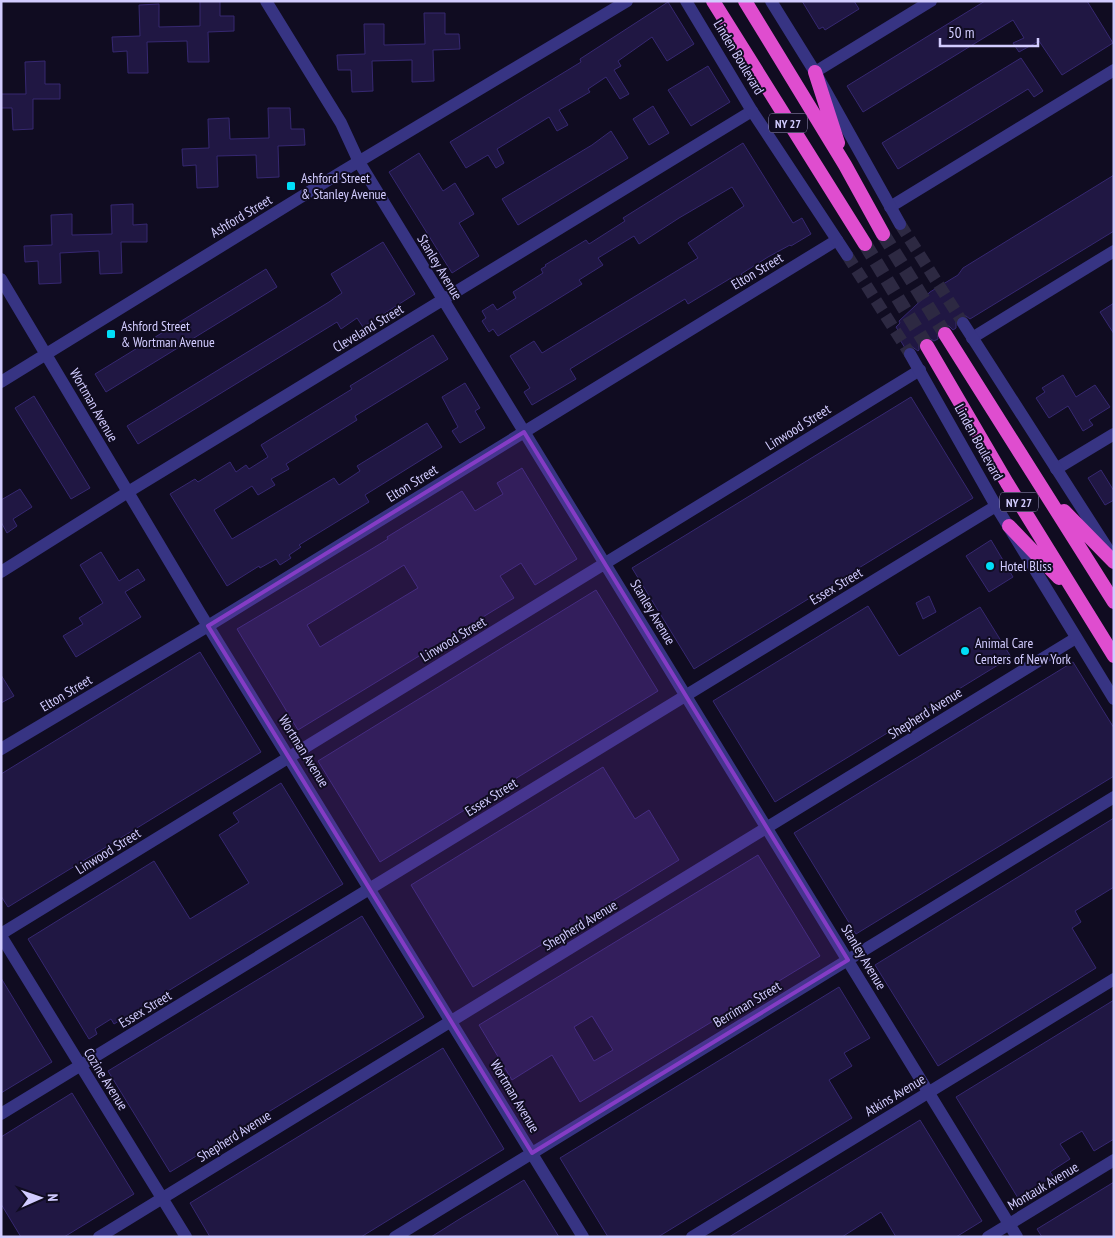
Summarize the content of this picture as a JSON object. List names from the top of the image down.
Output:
{
  "streets": {
    "highway": ["Linden Boulevard", "NY 27"],
    "street": [
      "Ashford Street",
      "Stanley Avenue",
      "Elton Street",
      "Cleveland Street",
      "Wortman Avenue",
      "Linwood Street",
      "Essex Street",
      "Shepherd Avenue",
      "Berriman Street",
      "Cozine Avenue",
      "Atkins Avenue",
      "Montauk Avenue"
    ]
  },
  "crossings": [
    ["Linden Boulevard", "Elton Street"],
    ["Linden Boulevard", "Cleveland Street"],
    ["Linden Boulevard", "Linwood Street"],
    ["Linden Boulevard", "Essex Street"],
    ["Linden Boulevard", "Shepherd Avenue"],
    ["Ashford Street", "Stanley Avenue"],
    ["Ashford Street", "Wortman Avenue"],
    ["Stanley Avenue", "Elton Street"],
    ["Stanley Avenue", "Cleveland Street"],
    ["Stanley Avenue", "Linwood Street"],
    ["Stanley Avenue", "Essex Street"],
    ["Stanley Avenue", "Shepherd Avenue"],
    ["Stanley Avenue", "Berriman Street"],
    ["Stanley Avenue", "Atkins Avenue"],
    ["Stanley Avenue", "Montauk Avenue"],
    ["Elton Street", "Wortman Avenue"],
    ["Cleveland Street", "Wortman Avenue"],
    ["Wortman Avenue", "Linwood Street"],
    ["Wortman Avenue", "Essex Street"],
    ["Wortman Avenue", "Shepherd Avenue"],
    ["Wortman Avenue", "Berriman Street"],
    ["Linwood Street", "Cozine Avenue"],
    ["Essex Street", "Cozine Avenue"],
    ["Shepherd Avenue", "Cozine Avenue"]
  ],
  "places": {
    "transit": ["Ashford Street & Stanley Avenue", "Ashford Street & Wortman Avenue"],
    "other": ["Hotel Bliss", "Animal Care Centers of New York"]
  },
  "scale_bar": "50 m",
  "north": "right"
}
